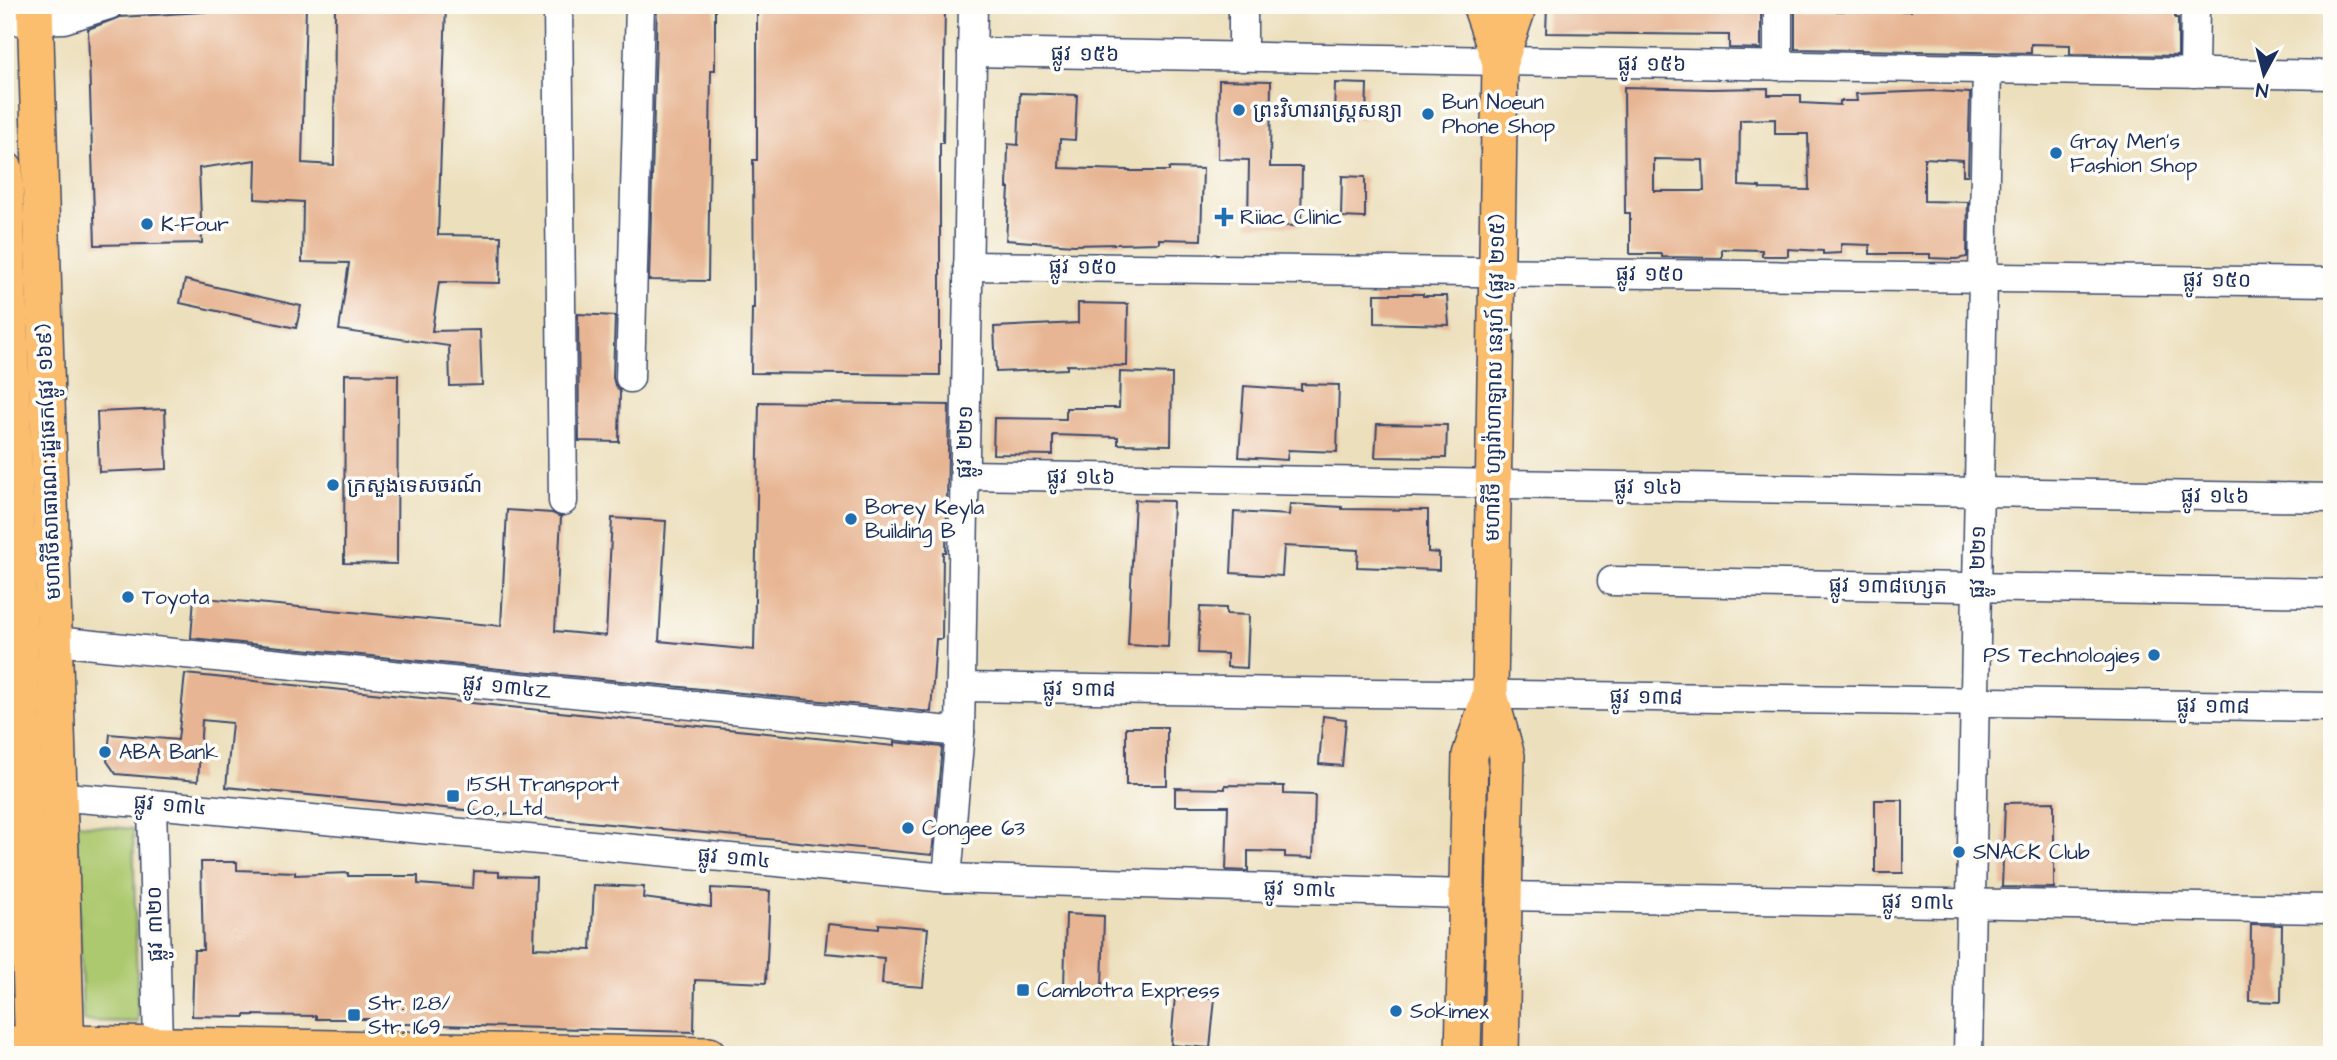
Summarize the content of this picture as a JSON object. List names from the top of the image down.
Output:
{
  "streets": {
    "main road": ["មហាវិថី ហ្សាវ៉ាហាឡាល នេរុហ៍ (ផ្លូវ ២១៥)", "មហាវិថីសាធារណៈរដ្ឋឆេក(ផ្លូវ ១៦៩)"],
    "street": [
      "ផ្លូវ ១៥៦",
      "ផ្លូវ ១៥០",
      "ផ្លូវ ២២១",
      "ផ្លូវ ១៤៦",
      "ផ្លូវ ១៣៨ហ្សេត",
      "ផ្លូវ ១៣៤Z",
      "ផ្លូវ ១៣៨",
      "ផ្លូវ ១៣៤",
      "ផ្លូវ ៣២០"
    ]
  },
  "crossings": [
    ["ផ្លូវ ១៥៦", "មហាវិថី ហ្សាវ៉ាហាឡាល នេរុហ៍ (ផ្លូវ ២១៥)"],
    ["ផ្លូវ ១៥៦", "ផ្លូវ ២២១"],
    ["ផ្លូវ ១៥០", "មហាវិថី ហ្សាវ៉ាហាឡាល នេរុហ៍ (ផ្លូវ ២១៥)"],
    ["ផ្លូវ ១៥០", "ផ្លូវ ២២១"],
    ["មហាវិថី ហ្សាវ៉ាហាឡាល នេរុហ៍ (ផ្លូវ ២១៥)", "ផ្លូវ ១៤៦"],
    ["មហាវិថី ហ្សាវ៉ាហាឡាល នេរុហ៍ (ផ្លូវ ២១៥)", "ផ្លូវ ១៣៨"],
    ["មហាវិថី ហ្សាវ៉ាហាឡាល នេរុហ៍ (ផ្លូវ ២១៥)", "ផ្លូវ ១៣៤"],
    ["ផ្លូវ ២២១", "ផ្លូវ ១៤៦"],
    ["ផ្លូវ ២២១", "ផ្លូវ ១៣៨ហ្សេត"],
    ["ផ្លូវ ២២១", "ផ្លូវ ១៣៤Z"],
    ["ផ្លូវ ២២១", "ផ្លូវ ១៣៨"],
    ["ផ្លូវ ២២១", "ផ្លូវ ១៣៤"],
    ["មហាវិថីសាធារណៈរដ្ឋឆេក(ផ្លូវ ១៦៩)", "ផ្លូវ ១៣៤Z"],
    ["មហាវិថីសាធារណៈរដ្ឋឆេក(ផ្លូវ ១៦៩)", "ផ្លូវ ១៣៤"],
    ["ផ្លូវ ១៣៤", "ផ្លូវ ៣២០"]
  ],
  "places": {
    "other": [
      "ព្រះវិហាររាស្ត្រសន្យា",
      "Bun Noeun Phone Shop",
      "Gray Men's Fashion Shop",
      "K-Four",
      "ក្រសួងទេសចរណ៍",
      "Borey Keyla Building B",
      "Toyota",
      "PS Technologies",
      "ABA Bank",
      "Congee 63",
      "SNACK Club",
      "Sokimex"
    ],
    "health": ["Riiac Clinic"],
    "transit": ["15SH Transport Co., Ltd", "Cambotra Express", "Str. 128/ Str. 169"]
  },
  "north": "bottom"
}
